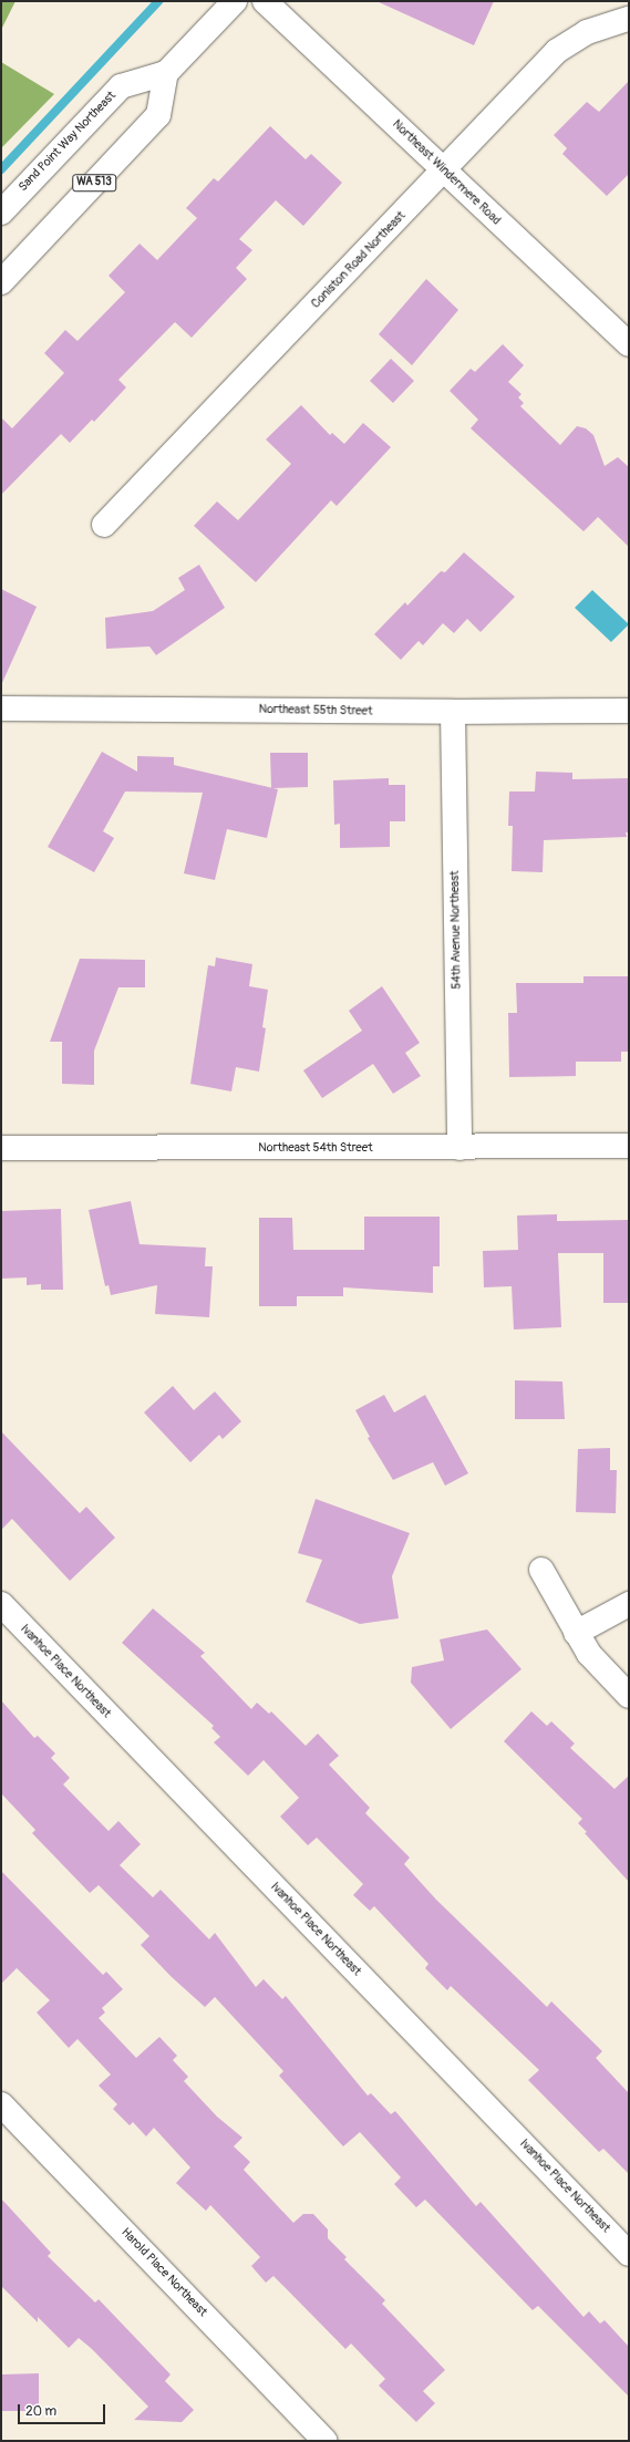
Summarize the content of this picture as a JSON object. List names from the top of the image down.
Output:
{
  "streets": {
    "street": [
      "Sand Point Way Northeast",
      "Northeast Windermere Road",
      "WA 513",
      "Coniston Road Northeast",
      "Northeast 55th Street",
      "54th Avenue Northeast",
      "Northeast 54th Street",
      "Ivanhoe Place Northeast",
      "Harold Place Northeast"
    ]
  },
  "crossings": [
    ["Sand Point Way Northeast", "WA 513"],
    ["Northeast Windermere Road", "Coniston Road Northeast"],
    ["Northeast 55th Street", "54th Avenue Northeast"],
    ["54th Avenue Northeast", "Northeast 54th Street"]
  ],
  "scale_bar": "20 m"
}
